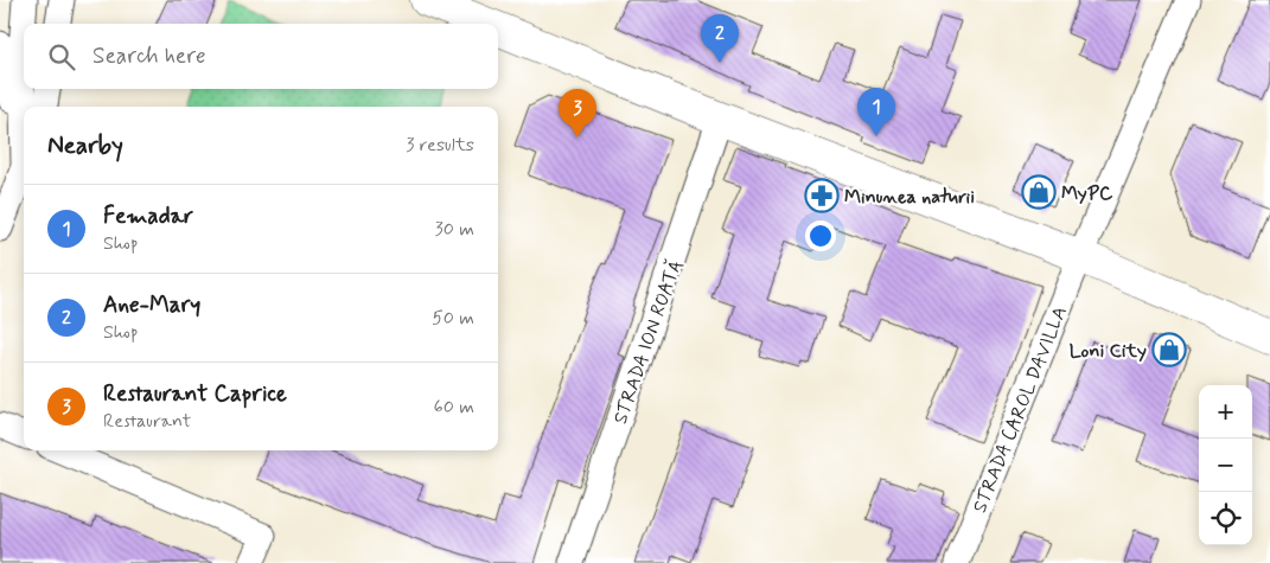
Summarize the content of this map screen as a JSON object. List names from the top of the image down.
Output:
{
  "streets": {
    "street": ["STRADA ION ROATĂ", "STRADA CAROL DAVILLA"]
  },
  "places": {
    "shop": ["MyPC", "Loni City"],
    "pharmacy": ["Minunea naturii"]
  },
  "page": {
    "pins": ["2", "1", "3"],
    "search": "Search here",
    "heading": ["Nearby", "3 results"],
    "list": [
      {
        "mark": "1",
        "name": "Femadar",
        "note": "Shop",
        "value": "30 m"
      },
      {
        "mark": "2",
        "name": "Ane-Mary",
        "note": "Shop",
        "value": "50 m"
      },
      {
        "mark": "3",
        "name": "Restaurant Caprice",
        "note": "Restaurant",
        "value": "60 m"
      }
    ],
    "map_buttons": ["+", "−"]
  }
}
